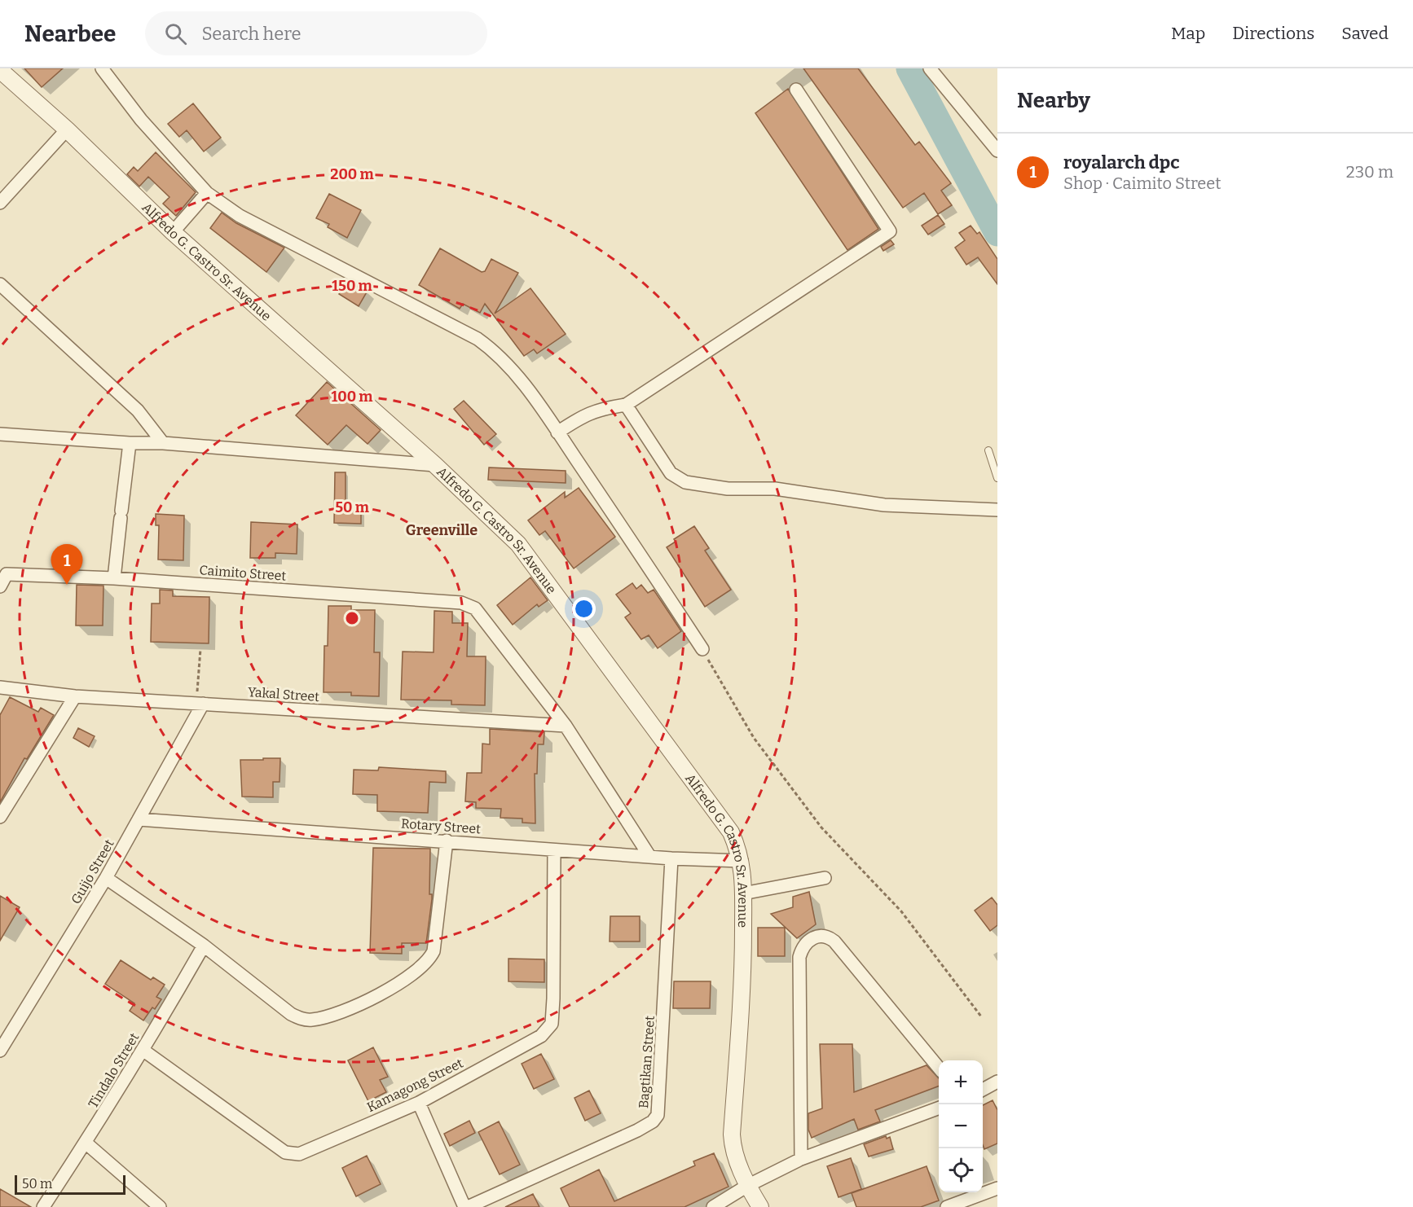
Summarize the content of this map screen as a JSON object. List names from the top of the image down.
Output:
{
  "streets": {
    "street": [
      "Alfredo G. Castro Sr. Avenue",
      "Caimito Street",
      "Yakal Street",
      "Rotary Street",
      "Guijo Street",
      "Bagtikan Street",
      "Tindalo Street",
      "Kamagong Street"
    ]
  },
  "crossings": [
    ["Alfredo G. Castro Sr. Avenue", "Rotary Street"],
    ["Caimito Street", "Yakal Street"],
    ["Yakal Street", "Guijo Street"],
    ["Rotary Street", "Guijo Street"],
    ["Rotary Street", "Bagtikan Street"],
    ["Rotary Street", "Kamagong Street"],
    ["Tindalo Street", "Kamagong Street"]
  ],
  "districts": ["Greenville"],
  "scale_bar": "50 m",
  "page": {
    "header": "Nearbee",
    "search": "Search here",
    "nav": ["Map", "Directions", "Saved"],
    "heading": "Nearby",
    "list": [
      {
        "mark": "1",
        "name": "royalarch dpc",
        "note": "Shop · Caimito Street",
        "value": "230 m"
      }
    ],
    "pins": "1",
    "map_buttons": ["+", "−"],
    "scale": "50 m"
  },
  "rings": [
    "200 m",
    "150 m",
    "100 m",
    "50 m"
  ]
}
